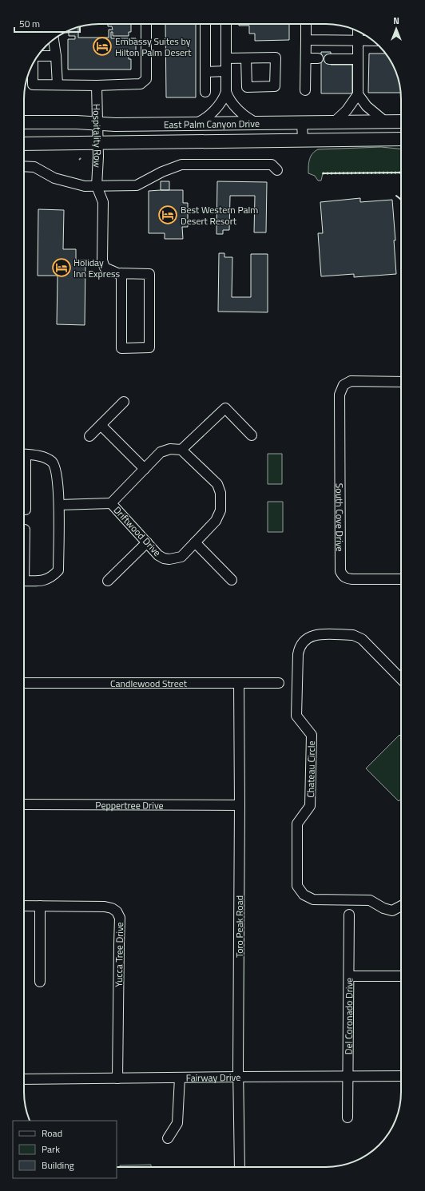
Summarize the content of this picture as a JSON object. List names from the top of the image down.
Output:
{
  "streets": {
    "main road": ["East Palm Canyon Drive"],
    "street": [
      "Hospitality Row",
      "South Cove Drive",
      "Driftwood Drive",
      "Candlewood Street",
      "Chateau Circle",
      "Peppertree Drive",
      "Toro Peak Road",
      "Yucca Tree Drive",
      "Del Coronado Drive",
      "Fairway Drive"
    ]
  },
  "crossings": [
    ["East Palm Canyon Drive", "Hospitality Row"],
    ["Candlewood Street", "Toro Peak Road"],
    ["Peppertree Drive", "Toro Peak Road"],
    ["Toro Peak Road", "Fairway Drive"],
    ["Yucca Tree Drive", "Fairway Drive"],
    ["Del Coronado Drive", "Fairway Drive"]
  ],
  "places": {
    "hotel": ["Embassy Suites by Hilton Palm Desert", "Best Western Palm Desert Resort", "Holiday Inn Express"]
  },
  "legend": ["Road", "Park", "Building"],
  "scale_bar": "50 m",
  "north": "top"
}
